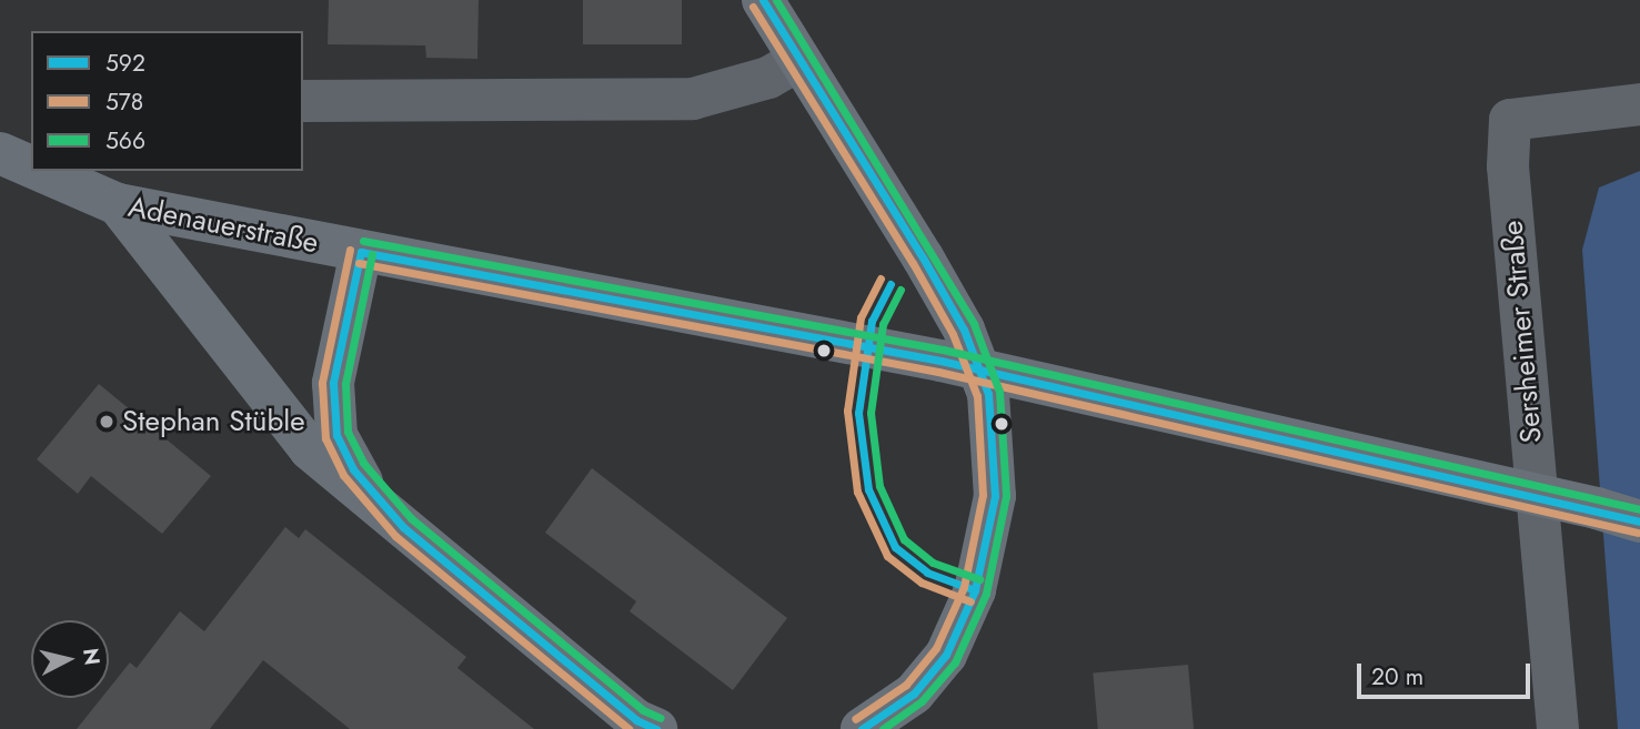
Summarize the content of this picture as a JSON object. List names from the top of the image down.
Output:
{
  "streets": {
    "main road": ["Adenauerstraße"],
    "street": ["Sersheimer Straße"]
  },
  "places": ["Stephan Stüble"],
  "lines": ["transit line 592", "transit line 566", "transit line 578"],
  "legend": ["592", "578", "566"],
  "scale_bar": "20 m",
  "north": "right"
}
